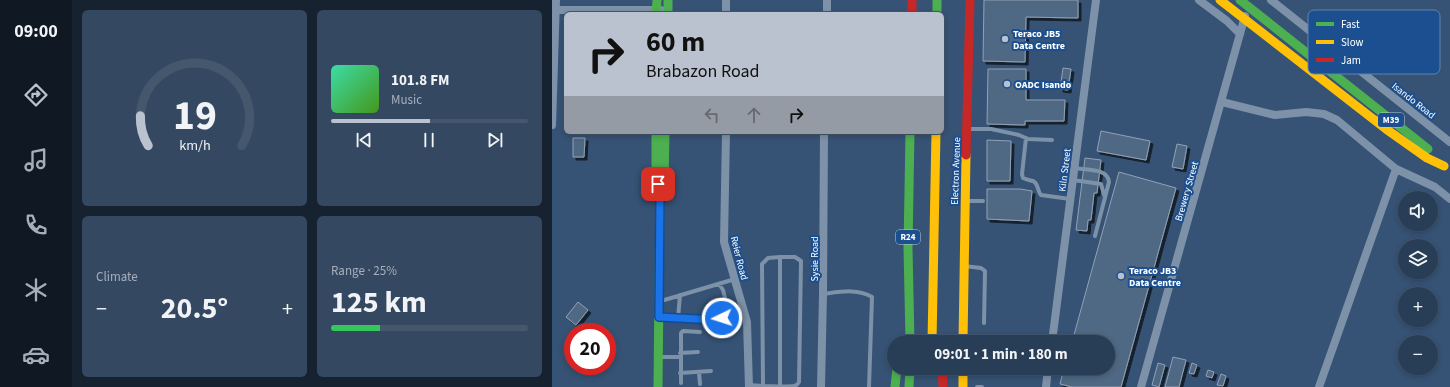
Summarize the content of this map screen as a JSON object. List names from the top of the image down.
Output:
{
  "streets": {
    "main road": ["M39", "Electron Avenue", "R24"],
    "street": [
      "Isando Road",
      "Kiln Street",
      "Brewery Street",
      "Reier Road",
      "Sysie Road"
    ]
  },
  "crossings": [
    ["M39", "Brewery Street"]
  ],
  "places": ["Teraco JB5 Data Centre", "OADC Isando", "Teraco JB3 Data Centre"],
  "legend": ["Fast", "Slow", "Jam"],
  "page": {
    "tabs": "09:00",
    "turn": ["60 m", "Brabazon Road"],
    "song": ["101.8 FM", "Music"],
    "map_buttons": ["+", "−"],
    "tile": [
      "Climate",
      ["Range · 25%", "125 km"]
    ],
    "heat": ["−", "20.5°", "+"],
    "limit": "20",
    "trip": "09:01 · 1 min · 180 m",
    "gauge": ["19", "km/h"]
  }
}
